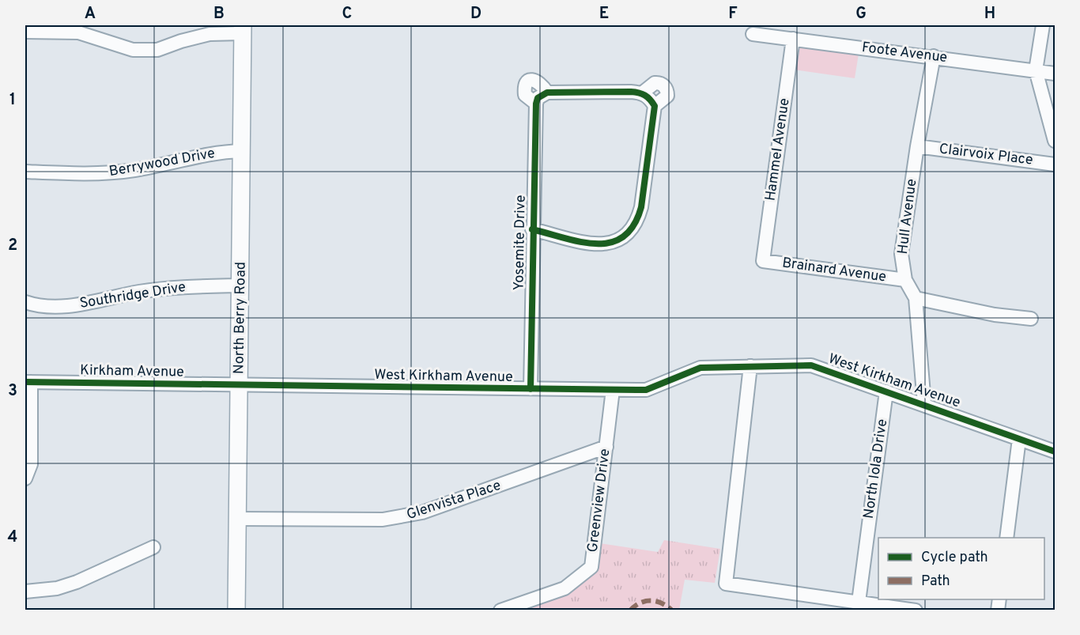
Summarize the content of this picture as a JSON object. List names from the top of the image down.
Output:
{
  "streets": {
    "main road": ["North Berry Road"],
    "street": [
      "Foote Avenue",
      "Hammel Avenue",
      "Clairvoix Place",
      "Berrywood Drive",
      "Hull Avenue",
      "Yosemite Drive",
      "Brainard Avenue",
      "Southridge Drive",
      "Kirkham Avenue",
      "West Kirkham Avenue",
      "North Iola Drive",
      "Glenvista Place",
      "Greenview Drive"
    ]
  },
  "crossings": [
    ["Foote Avenue", "Hammel Avenue"],
    ["Foote Avenue", "Hull Avenue"],
    ["Hammel Avenue", "Brainard Avenue"],
    ["Clairvoix Place", "Hull Avenue"],
    ["Berrywood Drive", "North Berry Road"],
    ["Hull Avenue", "Brainard Avenue"],
    ["Hull Avenue", "West Kirkham Avenue"],
    ["Yosemite Drive", "West Kirkham Avenue"],
    ["Southridge Drive", "North Berry Road"],
    ["North Berry Road", "Kirkham Avenue"],
    ["North Berry Road", "West Kirkham Avenue"],
    ["North Berry Road", "Glenvista Place"],
    ["Kirkham Avenue", "West Kirkham Avenue"],
    ["West Kirkham Avenue", "North Iola Drive"],
    ["West Kirkham Avenue", "Greenview Drive"],
    ["Glenvista Place", "Greenview Drive"]
  ],
  "legend": ["Cycle path", "Path"],
  "grid": {
    "columns": [
      "A",
      "B",
      "C",
      "D",
      "E",
      "F",
      "G",
      "H"
    ],
    "rows": [
      "1",
      "2",
      "3",
      "4"
    ]
  }
}
